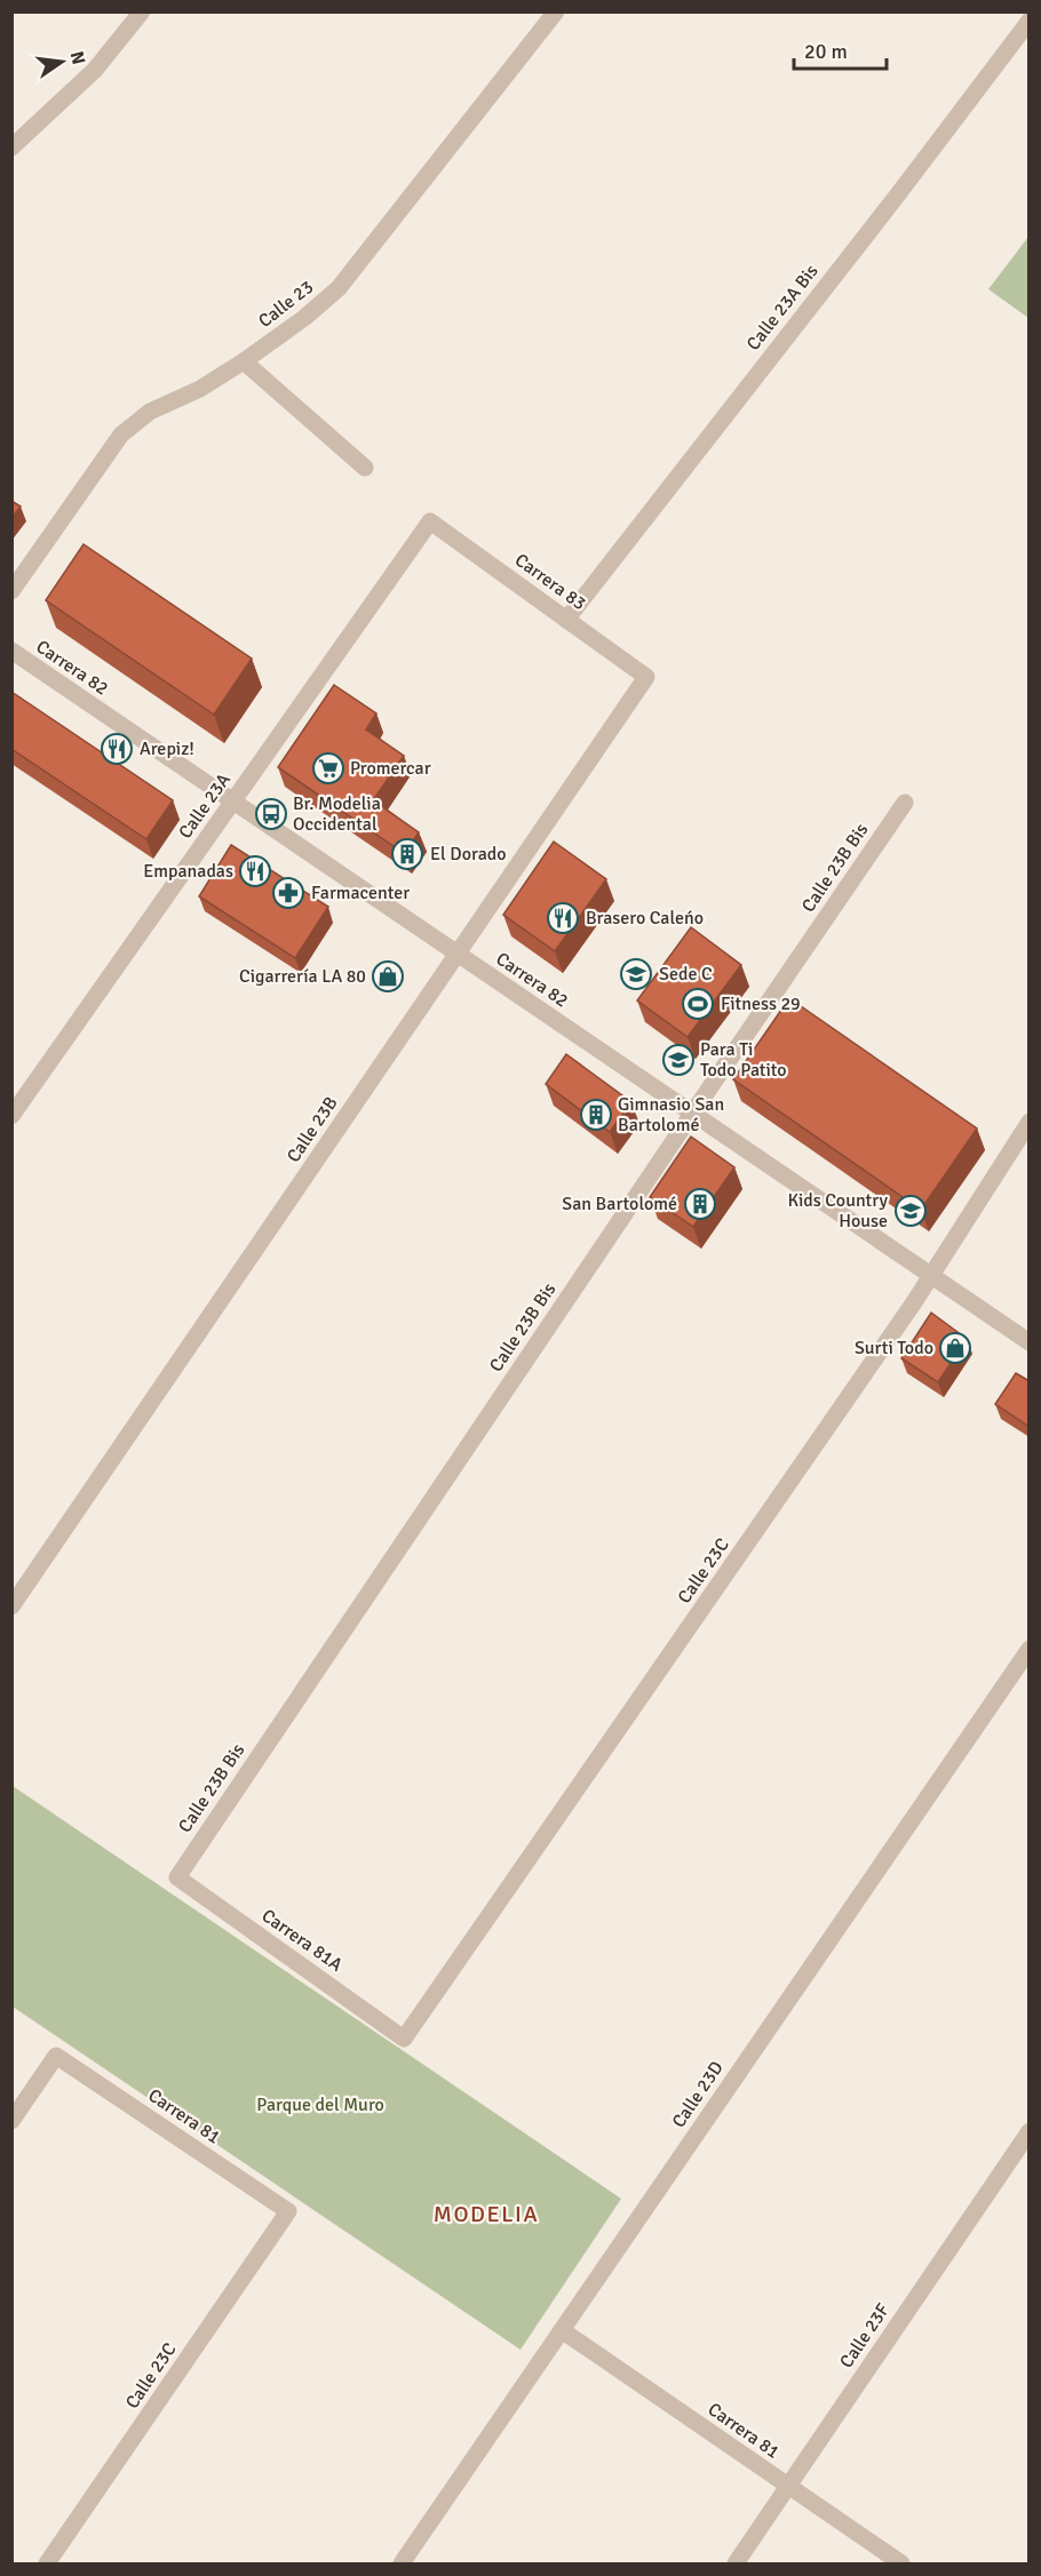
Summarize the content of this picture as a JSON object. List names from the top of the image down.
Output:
{
  "streets": {
    "street": [
      "Calle 23",
      "Calle 23A Bis",
      "Carrera 83",
      "Carrera 82",
      "Calle 23A",
      "Calle 23B Bis",
      "Calle 23B",
      "Calle 23C",
      "Carrera 81A",
      "Calle 23D",
      "Carrera 81",
      "Calle 23F"
    ]
  },
  "crossings": [
    ["Calle 23A Bis", "Carrera 83"],
    ["Carrera 83", "Calle 23A"],
    ["Carrera 83", "Calle 23B"],
    ["Carrera 82", "Calle 23A"],
    ["Carrera 82", "Calle 23B Bis"],
    ["Carrera 82", "Calle 23B"],
    ["Carrera 82", "Calle 23C"],
    ["Calle 23B Bis", "Carrera 81A"],
    ["Calle 23C", "Carrera 81A"],
    ["Calle 23C", "Carrera 81"],
    ["Calle 23D", "Carrera 81"],
    ["Carrera 81", "Calle 23F"]
  ],
  "districts": ["MODELIA"],
  "parks": ["Parque del Muro"],
  "places": {
    "restaurant": ["Arepiz!", "Empanadas", "Brasero Caleńo"],
    "supermarket": ["Promercar"],
    "bus stop": ["Br. Modelia Occidental"],
    "building": ["El Dorado", "Gimnasio San Bartolomé", "San Bartolomé"],
    "pharmacy": ["Farmacenter"],
    "school or university": ["Sede C", "Para Ti Todo Patito", "Kids Country House"],
    "shop": ["Cigarrería LA 80", "Surti Todo"],
    "sports": ["Fitness 29"]
  },
  "scale_bar": "20 m",
  "north": "right"
}
